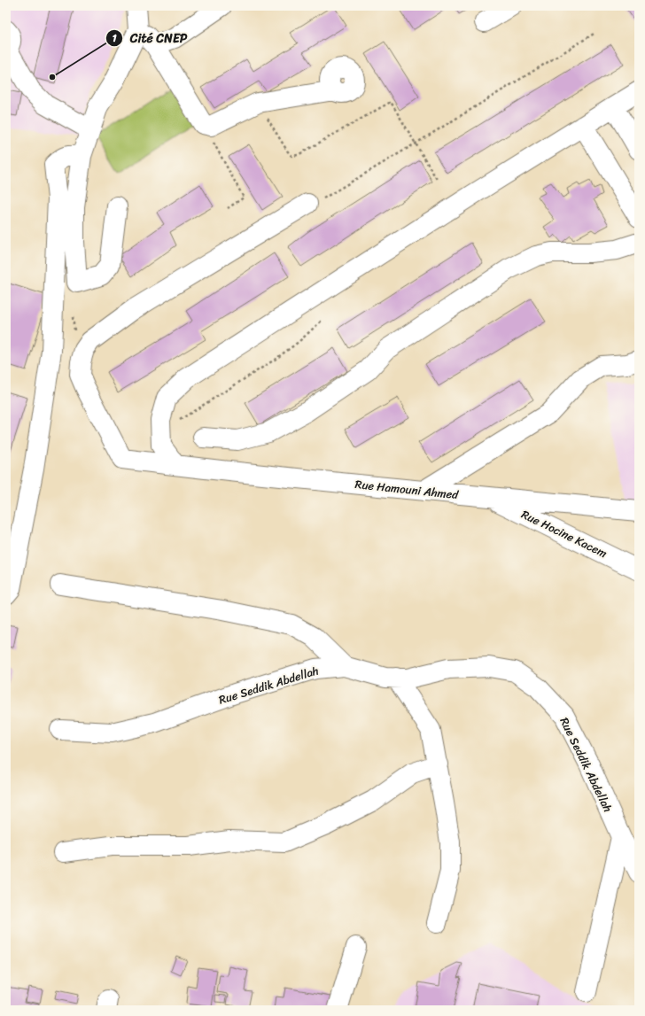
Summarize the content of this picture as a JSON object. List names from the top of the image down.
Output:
{
  "streets": {
    "street": ["Rue Hamouni Ahmed", "Rue Hocine Kacem", "Rue Seddik Abdellah"]
  },
  "crossings": [
    ["Rue Hamouni Ahmed", "Rue Hocine Kacem"]
  ],
  "places": ["Cité CNEP"]
}
